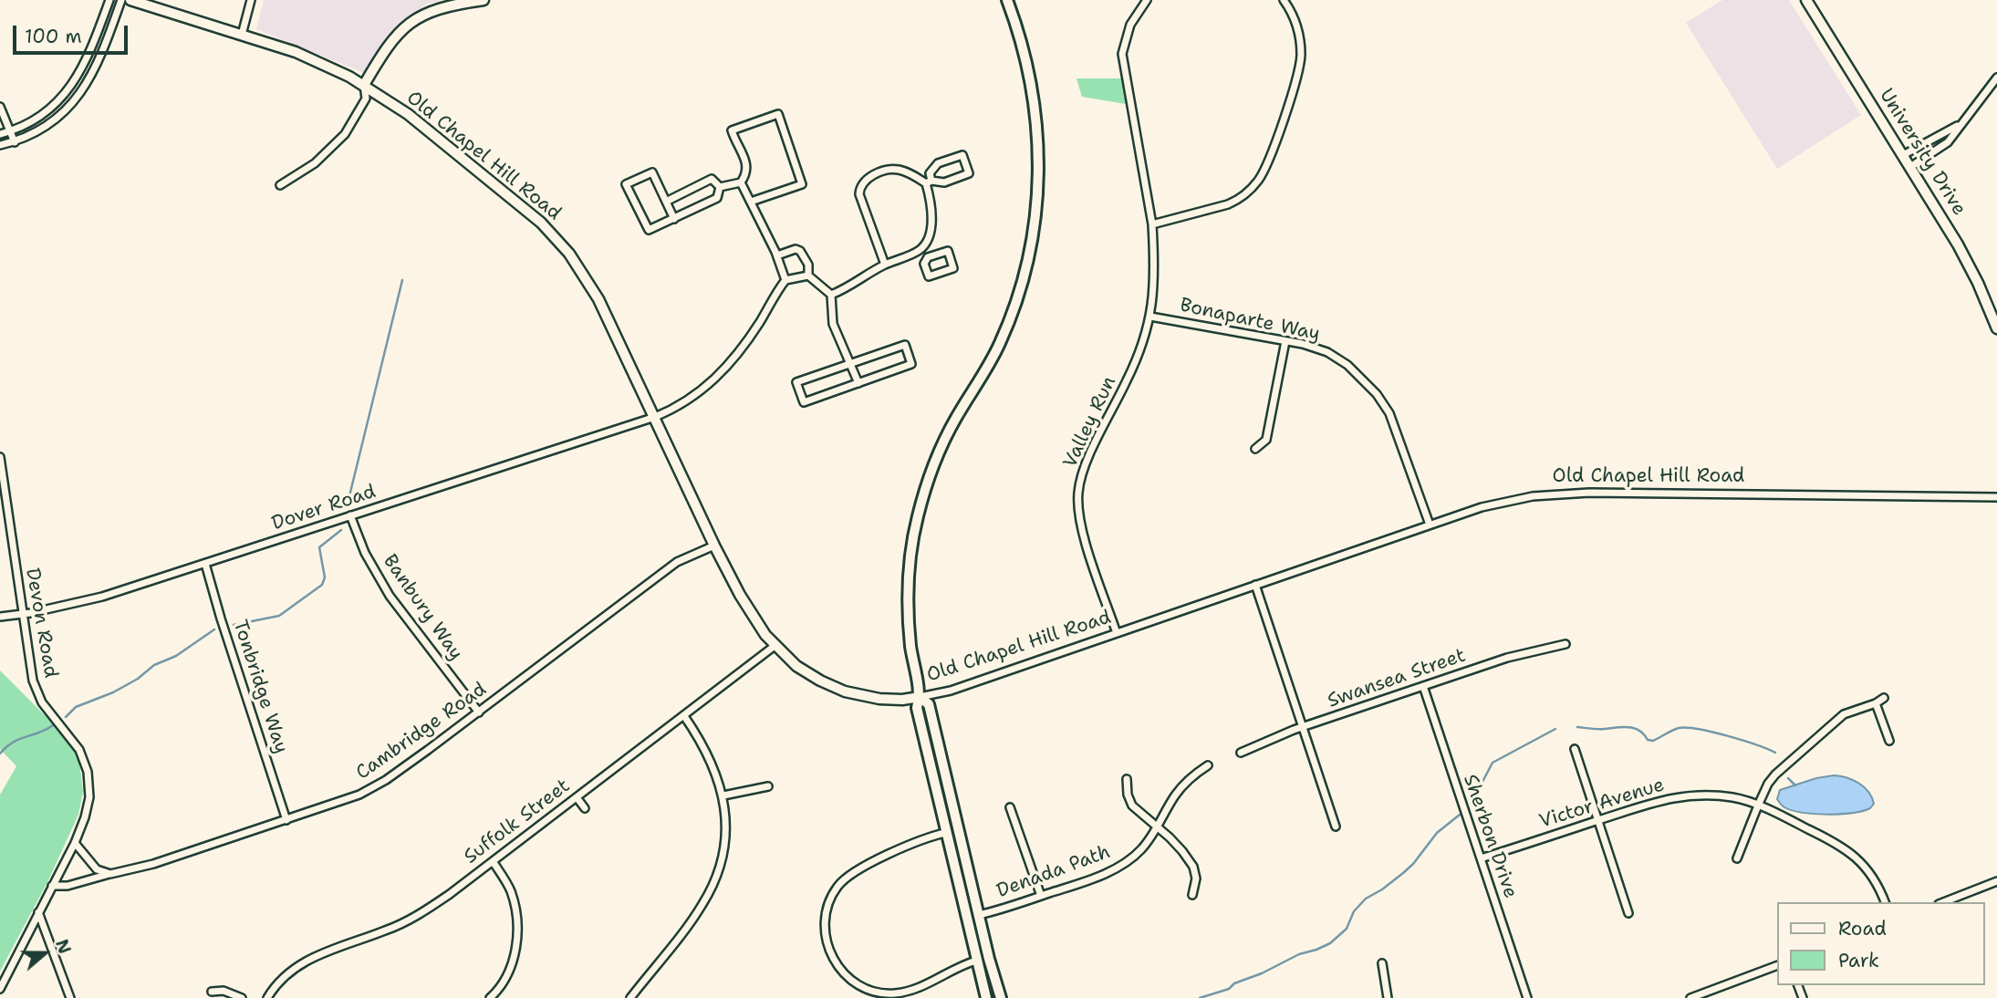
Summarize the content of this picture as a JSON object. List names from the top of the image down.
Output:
{
  "streets": {
    "street": [
      "University Drive",
      "Old Chapel Hill Road",
      "Bonaparte Way",
      "Valley Run",
      "Dover Road",
      "Banbury Way",
      "Devon Road",
      "Swansea Street",
      "Tonbridge Way",
      "Cambridge Road",
      "Victor Avenue",
      "Suffolk Street",
      "Sherbon Drive",
      "Denada Path"
    ]
  },
  "crossings": [
    ["Old Chapel Hill Road", "Bonaparte Way"],
    ["Old Chapel Hill Road", "Valley Run"],
    ["Old Chapel Hill Road", "Dover Road"],
    ["Old Chapel Hill Road", "Cambridge Road"],
    ["Old Chapel Hill Road", "Suffolk Street"],
    ["Bonaparte Way", "Valley Run"],
    ["Dover Road", "Banbury Way"],
    ["Dover Road", "Devon Road"],
    ["Dover Road", "Tonbridge Way"],
    ["Banbury Way", "Cambridge Road"],
    ["Devon Road", "Cambridge Road"],
    ["Swansea Street", "Sherbon Drive"],
    ["Tonbridge Way", "Cambridge Road"],
    ["Victor Avenue", "Sherbon Drive"]
  ],
  "legend": ["Road", "Park"],
  "scale_bar": "100 m",
  "north": "right"
}
